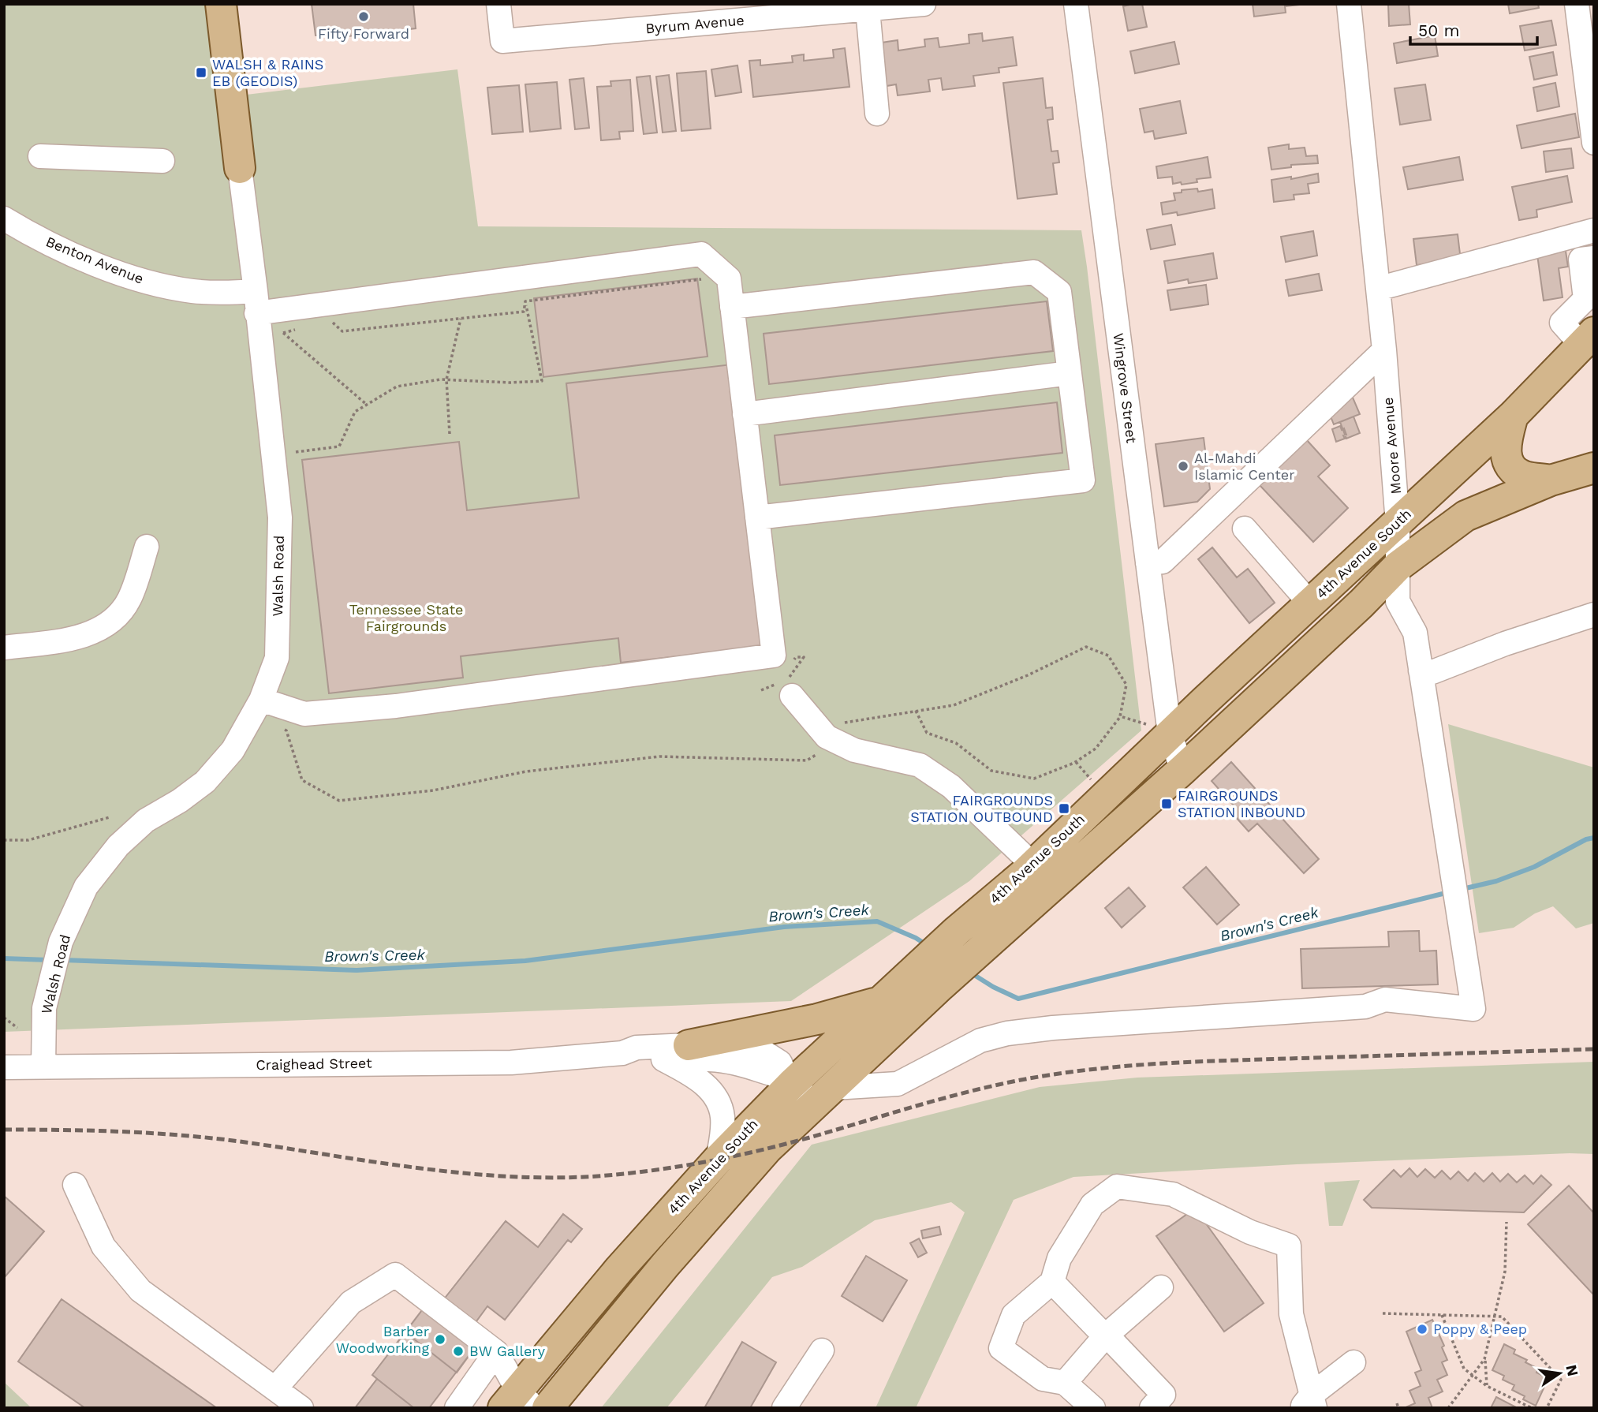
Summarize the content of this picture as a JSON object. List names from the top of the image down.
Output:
{
  "streets": {
    "main road": ["4th Avenue South", "Walsh Road"],
    "street": [
      "Byrum Avenue",
      "Benton Avenue",
      "Wingrove Street",
      "Moore Avenue",
      "Craighead Street"
    ]
  },
  "crossings": [
    ["Benton Avenue", "Walsh Road"],
    ["Wingrove Street", "4th Avenue South"],
    ["Moore Avenue", "4th Avenue South"],
    ["Moore Avenue", "Craighead Street"],
    ["4th Avenue South", "Craighead Street"],
    ["Walsh Road", "Craighead Street"]
  ],
  "water": ["Brown's Creek"],
  "parks": ["Tennessee State Fairgrounds"],
  "places": {
    "other": [
      "Fifty Forward",
      "Al-Mahdi Islamic Center",
      "Poppy & Peep",
      "Barber Woodworking",
      "BW Gallery"
    ],
    "transit": ["WALSH & RAINS EB (GEODIS)", "FAIRGROUNDS STATION INBOUND", "FAIRGROUNDS STATION OUTBOUND"]
  },
  "scale_bar": "50 m",
  "north": "right"
}
